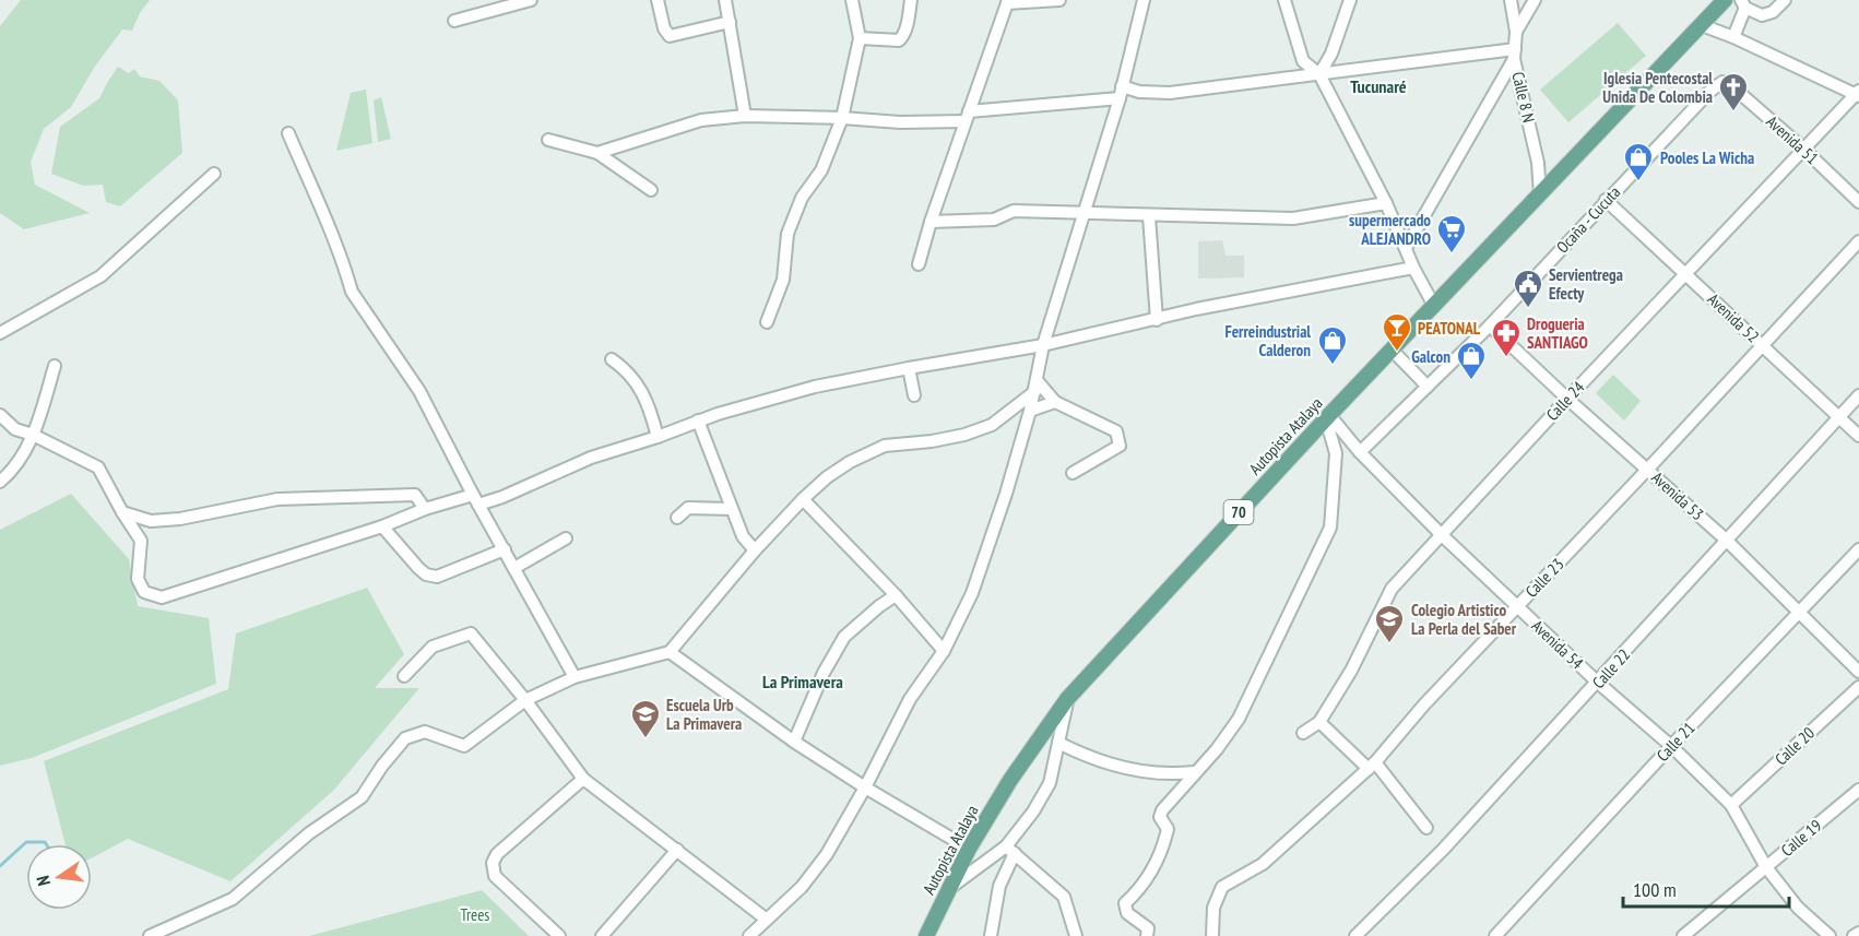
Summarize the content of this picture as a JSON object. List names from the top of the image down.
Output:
{
  "streets": {
    "main road": ["Autopista Atalaya", "70"],
    "street": [
      "Calle 8 N",
      "Avenida 51",
      "Ocaña - Cucuta",
      "Avenida 52",
      "Calle 24",
      "Avenida 53",
      "Calle 23",
      "Avenida 54",
      "Calle 22",
      "Calle 21",
      "Calle 20",
      "Calle 19"
    ]
  },
  "crossings": [
    ["Calle 8 N", "Autopista Atalaya"],
    ["Avenida 51", "Ocaña - Cucuta"],
    ["Avenida 51", "Calle 24"],
    ["Ocaña - Cucuta", "Avenida 52"],
    ["Ocaña - Cucuta", "Avenida 53"],
    ["Ocaña - Cucuta", "Avenida 54"],
    ["Avenida 52", "Calle 24"],
    ["Avenida 52", "Calle 23"],
    ["Avenida 52", "Calle 22"],
    ["Calle 24", "Avenida 53"],
    ["Calle 24", "Avenida 54"],
    ["Autopista Atalaya", "Avenida 54"],
    ["Avenida 53", "Calle 23"],
    ["Avenida 53", "Calle 22"],
    ["Avenida 53", "Calle 21"],
    ["Calle 23", "Avenida 54"],
    ["Avenida 54", "Calle 22"],
    ["Avenida 54", "Calle 21"],
    ["Avenida 54", "Calle 20"],
    ["Avenida 54", "Calle 19"]
  ],
  "districts": ["Tucunaré", "La Primavera"],
  "parks": ["Trees"],
  "places": {
    "church": ["Iglesia Pentecostal Unida De Colombia"],
    "shop": ["Pooles La Wicha", "Ferreindustrial Calderon", "Galcon"],
    "supermarket": ["supermercado ALEJANDRO"],
    "public building": ["Servientrega Efecty"],
    "bar": ["PEATONAL"],
    "pharmacy": ["Drogueria SANTIAGO"],
    "school or university": ["Colegio Artistico La Perla del Saber", "Escuela Urb La Primavera"]
  },
  "scale_bar": "100 m",
  "north": "left"
}
